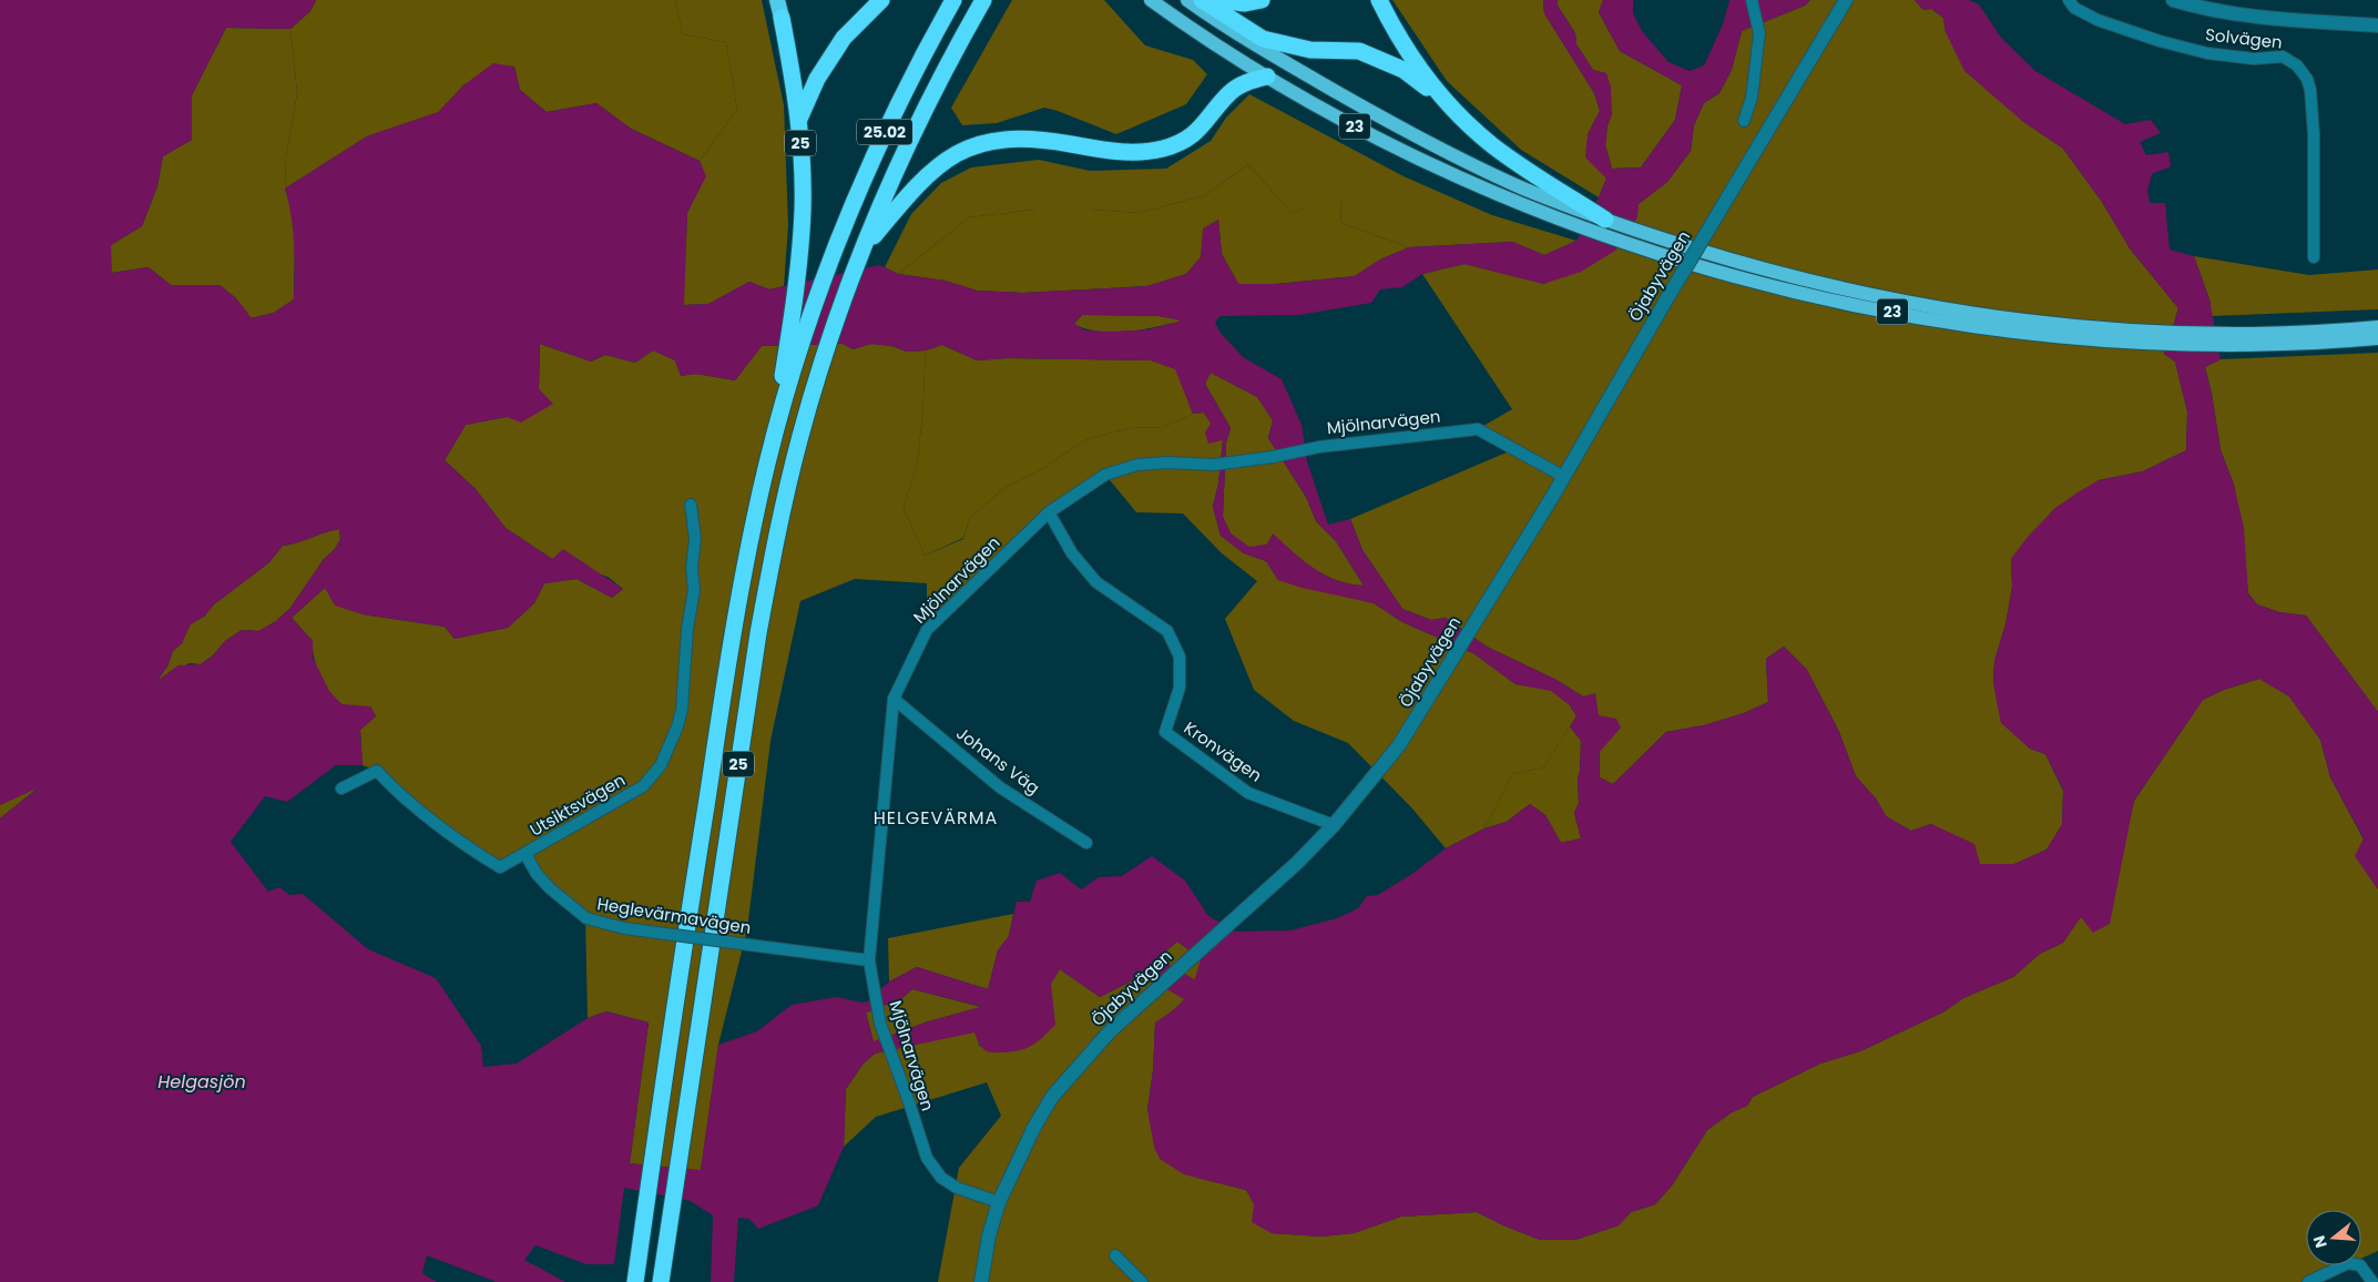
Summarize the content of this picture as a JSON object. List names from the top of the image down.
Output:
{
  "streets": {
    "highway": ["25.02", "25"],
    "main road": ["23"],
    "street": [
      "Solvägen",
      "Öjabyvägen",
      "Mjölnarvägen",
      "Kronvägen",
      "Johans Väg",
      "Utsiktsvägen",
      "Heglevärmavägen"
    ]
  },
  "crossings": [
    ["25.02", "25"],
    ["Öjabyvägen", "Mjölnarvägen"],
    ["Öjabyvägen", "Kronvägen"],
    ["Mjölnarvägen", "Kronvägen"],
    ["Mjölnarvägen", "Johans Väg"],
    ["Mjölnarvägen", "Heglevärmavägen"],
    ["Utsiktsvägen", "Heglevärmavägen"]
  ],
  "districts": ["HELGEVÄRMA"],
  "water": ["Helgasjön"],
  "north": "left"
}
